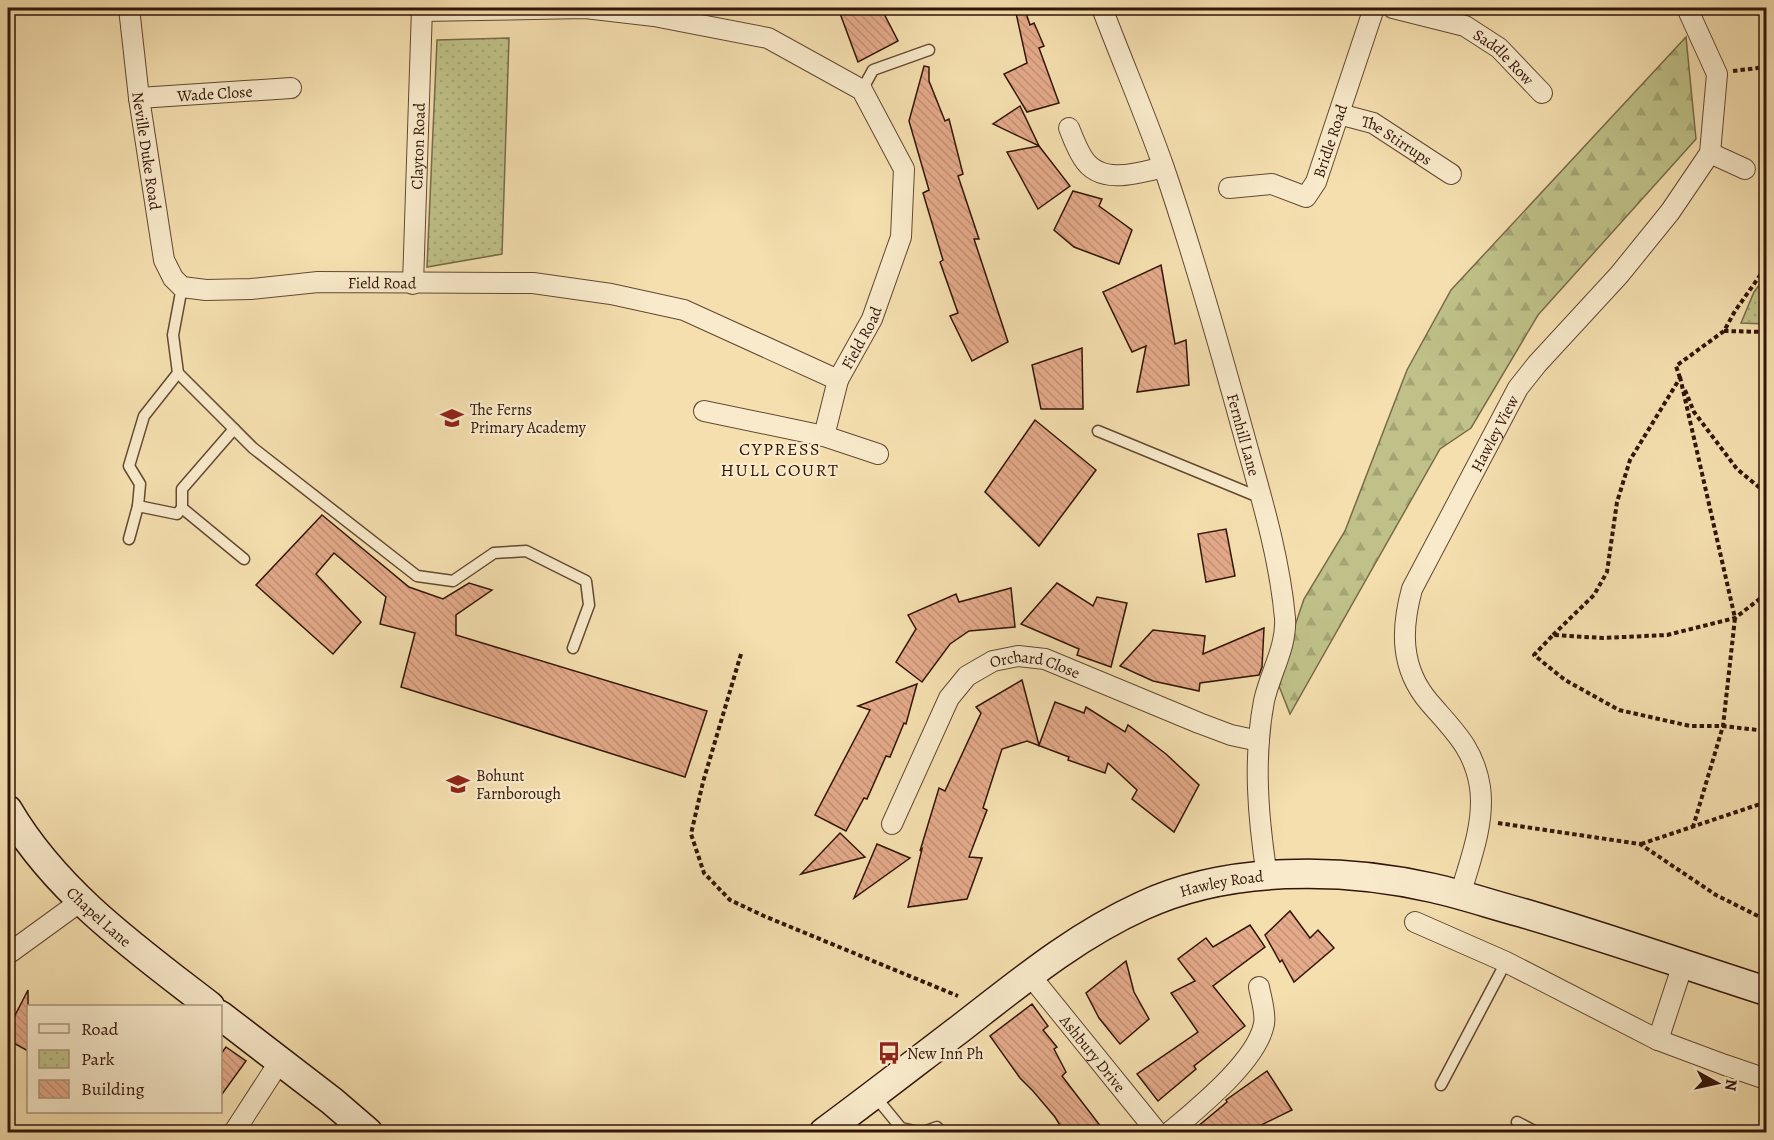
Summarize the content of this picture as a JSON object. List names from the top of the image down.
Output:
{
  "streets": {
    "main road": ["Hawley Road", "Chapel Lane"],
    "street": [
      "Saddle Row",
      "Wade Close",
      "Bridle Road",
      "The Stirrups",
      "Clayton Road",
      "Neville Duke Road",
      "Field Road",
      "Fernhill Lane",
      "Hawley View",
      "Orchard Close",
      "Ashbury Drive"
    ]
  },
  "crossings": [
    ["Wade Close", "Neville Duke Road"],
    ["Bridle Road", "The Stirrups"],
    ["Clayton Road", "Field Road"],
    ["Neville Duke Road", "Field Road"],
    ["Fernhill Lane", "Orchard Close"],
    ["Fernhill Lane", "Hawley Road"],
    ["Hawley View", "Hawley Road"],
    ["Hawley Road", "Ashbury Drive"]
  ],
  "districts": ["CYPRESS HULL COURT"],
  "places": {
    "school or university": ["The Ferns Primary Academy", "Bohunt Farnborough"],
    "bus stop": ["New Inn Ph"]
  },
  "legend": ["Road", "Park", "Building"],
  "north": "right"
}
